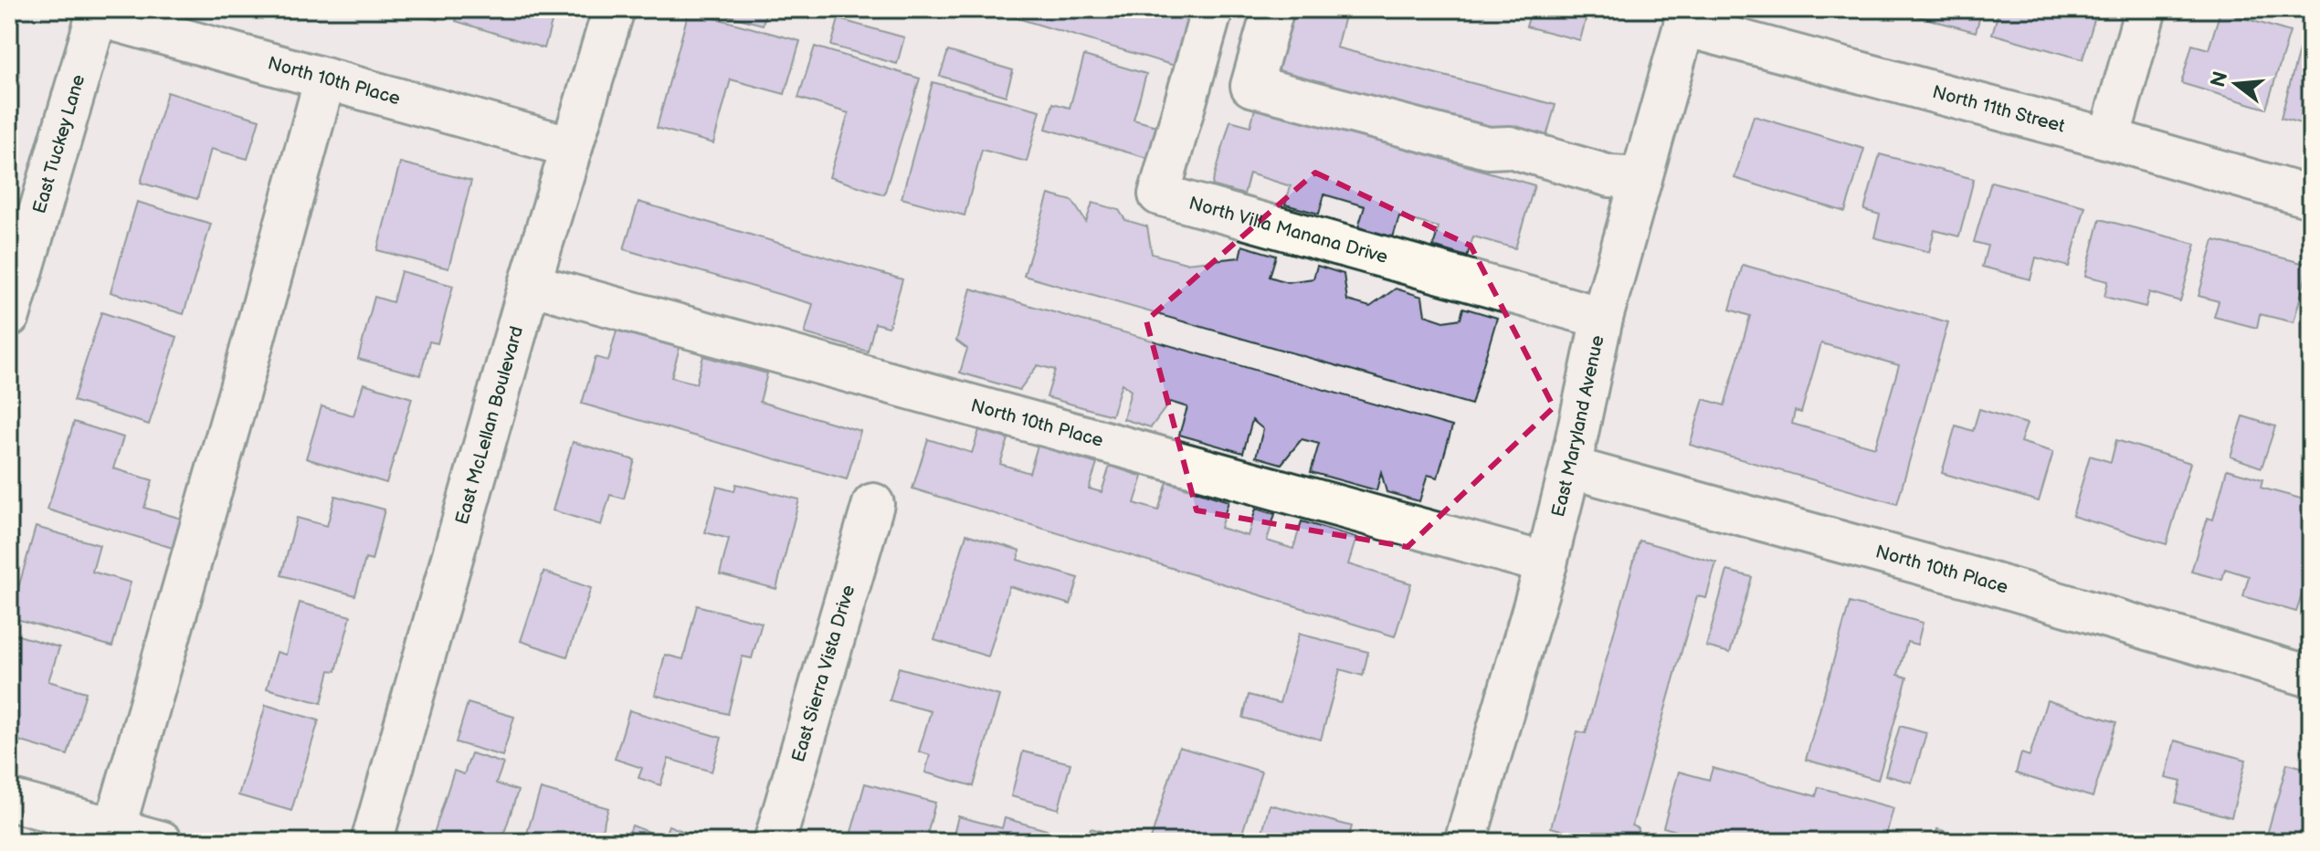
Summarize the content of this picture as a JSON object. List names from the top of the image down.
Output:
{
  "streets": {
    "street": [
      "North 10th Place",
      "North 11th Street",
      "East Tuckey Lane",
      "North Villa Manana Drive",
      "East McLellan Boulevard",
      "East Maryland Avenue",
      "East Sierra Vista Drive"
    ]
  },
  "crossings": [
    ["North 10th Place", "East Tuckey Lane"],
    ["North 10th Place", "East McLellan Boulevard"],
    ["North 10th Place", "East Maryland Avenue"],
    ["North 11th Street", "East Maryland Avenue"],
    ["North Villa Manana Drive", "East Maryland Avenue"]
  ],
  "north": "left"
}
